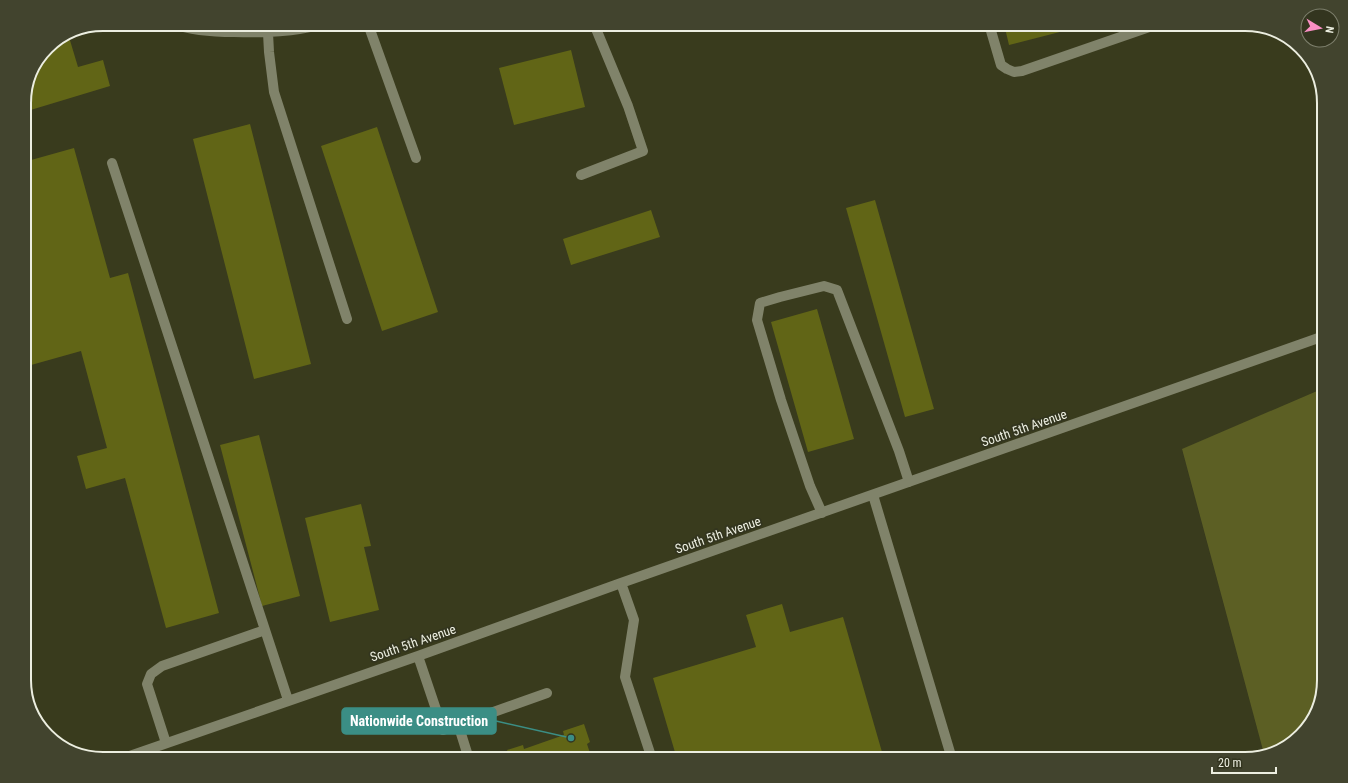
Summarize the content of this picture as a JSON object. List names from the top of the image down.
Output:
{
  "streets": {
    "street": ["South 5th Avenue"]
  },
  "places": ["Nationwide Construction"],
  "scale_bar": "20 m",
  "north": "right"
}
